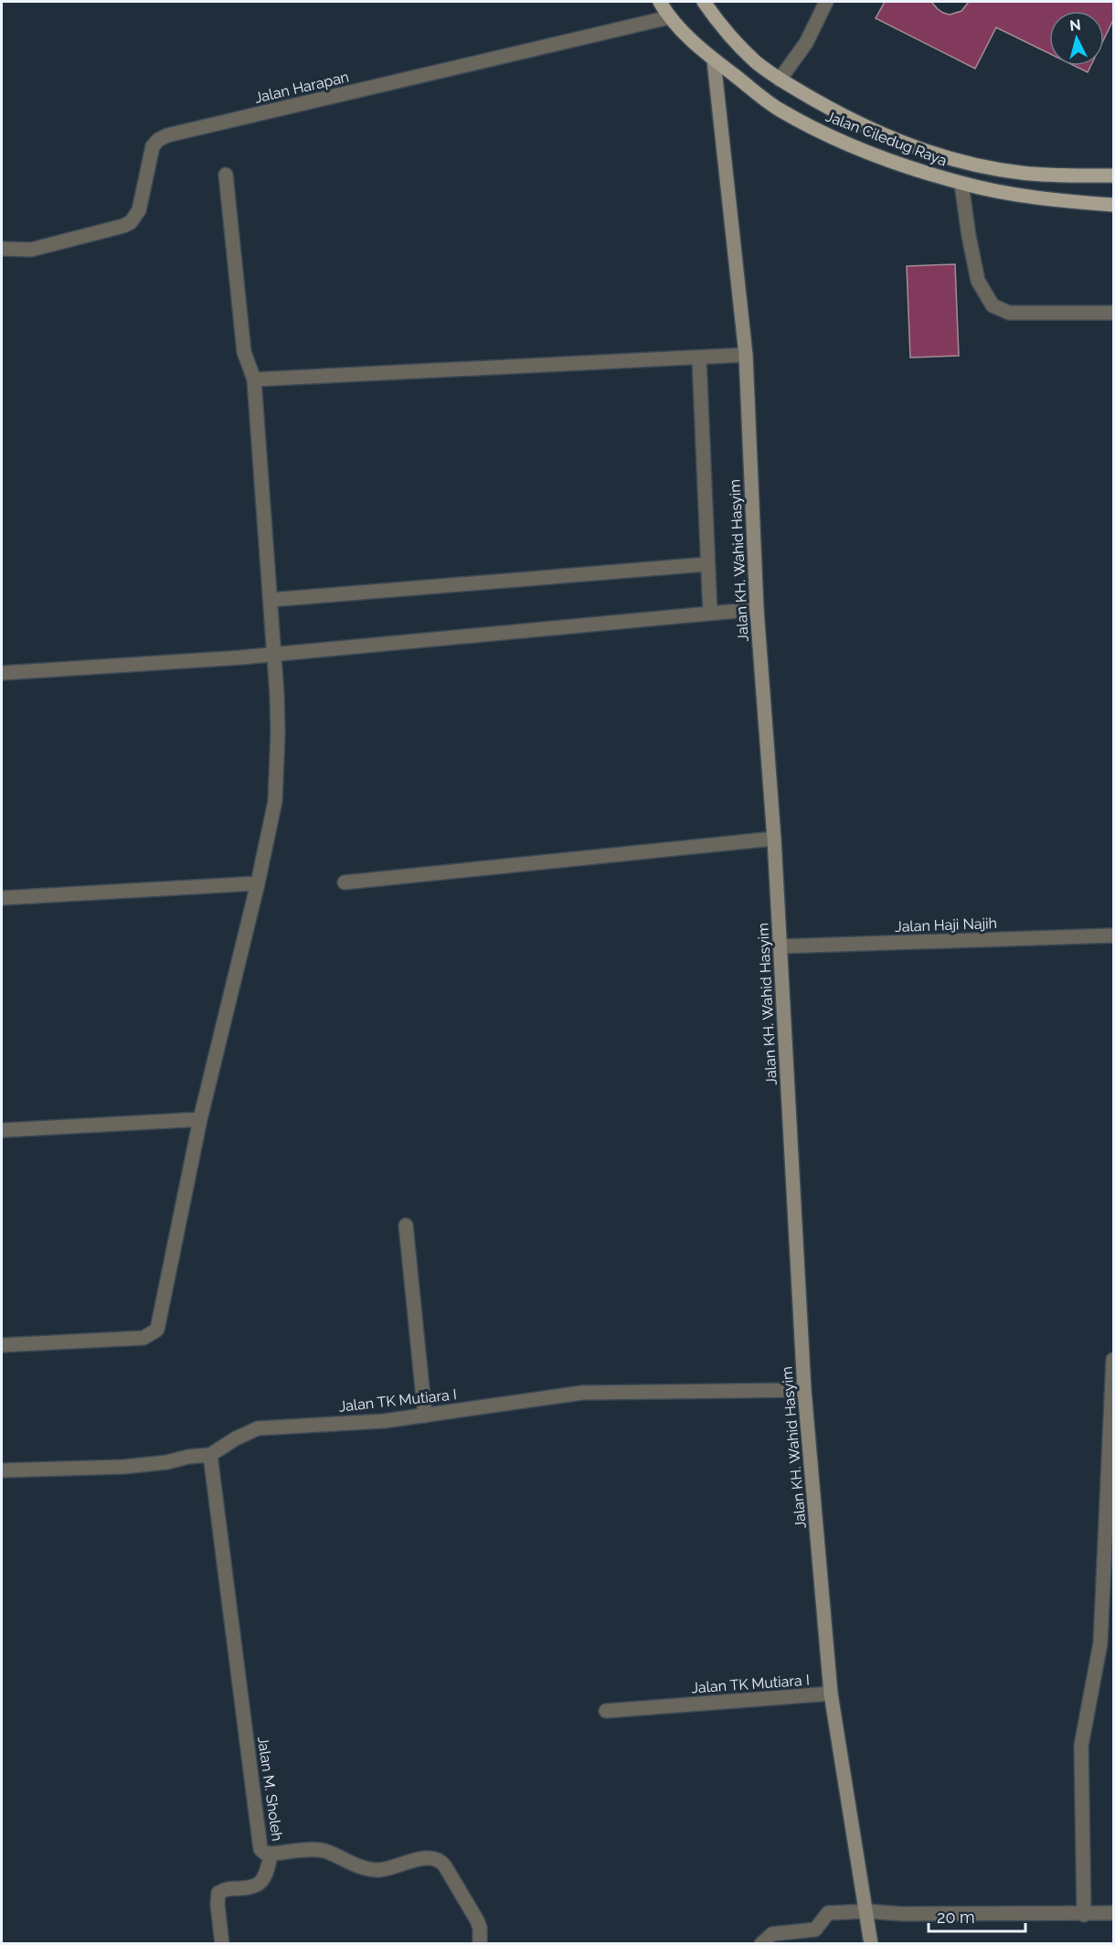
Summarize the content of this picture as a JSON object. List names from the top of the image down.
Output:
{
  "streets": {
    "main road": ["Jalan Ciledug Raya"],
    "street": [
      "Jalan Harapan",
      "Jalan KH. Wahid Hasyim",
      "Jalan Haji Najih",
      "Jalan TK Mutiara I",
      "Jalan M. Sholeh"
    ]
  },
  "crossings": [
    ["Jalan Harapan", "Jalan Ciledug Raya"],
    ["Jalan Ciledug Raya", "Jalan KH. Wahid Hasyim"],
    ["Jalan KH. Wahid Hasyim", "Jalan Haji Najih"],
    ["Jalan KH. Wahid Hasyim", "Jalan TK Mutiara I"],
    ["Jalan TK Mutiara I", "Jalan M. Sholeh"]
  ],
  "scale_bar": "20 m",
  "north": "top"
}
